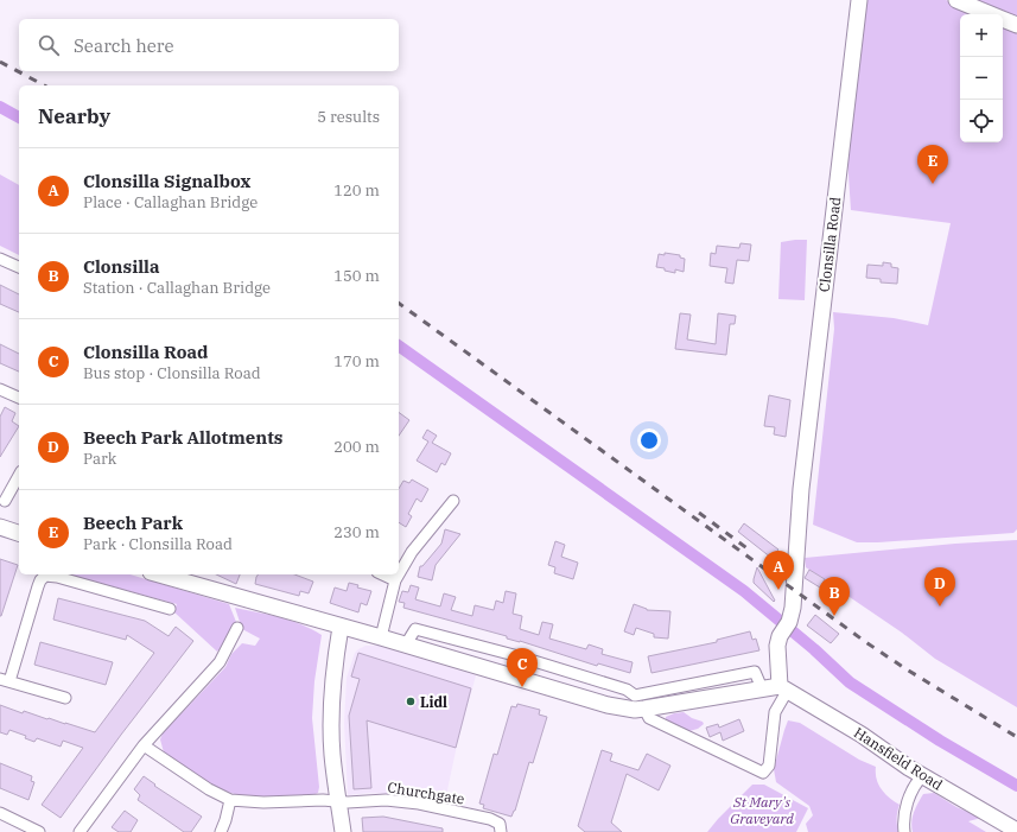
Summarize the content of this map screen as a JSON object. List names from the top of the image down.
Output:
{
  "streets": {
    "main road": ["Clonsilla Road", "Hansfield Road"],
    "street": ["Churchgate"]
  },
  "crossings": [
    ["Clonsilla Road", "Hansfield Road"]
  ],
  "parks": ["St Mary's Graveyard"],
  "places": ["Lidl"],
  "page": {
    "map_buttons": ["+", "−"],
    "search": "Search here",
    "heading": ["Nearby", "5 results"],
    "pins": [
      "E",
      "A",
      "D",
      "B",
      "C"
    ],
    "list": [
      {
        "mark": "A",
        "name": "Clonsilla Signalbox",
        "note": "Place · Callaghan Bridge",
        "value": "120 m"
      },
      {
        "mark": "B",
        "name": "Clonsilla",
        "note": "Station · Callaghan Bridge",
        "value": "150 m"
      },
      {
        "mark": "C",
        "name": "Clonsilla Road",
        "note": "Bus stop · Clonsilla Road",
        "value": "170 m"
      },
      {
        "mark": "D",
        "name": "Beech Park Allotments",
        "note": "Park",
        "value": "200 m"
      },
      {
        "mark": "E",
        "name": "Beech Park",
        "note": "Park · Clonsilla Road",
        "value": "230 m"
      }
    ]
  }
}
